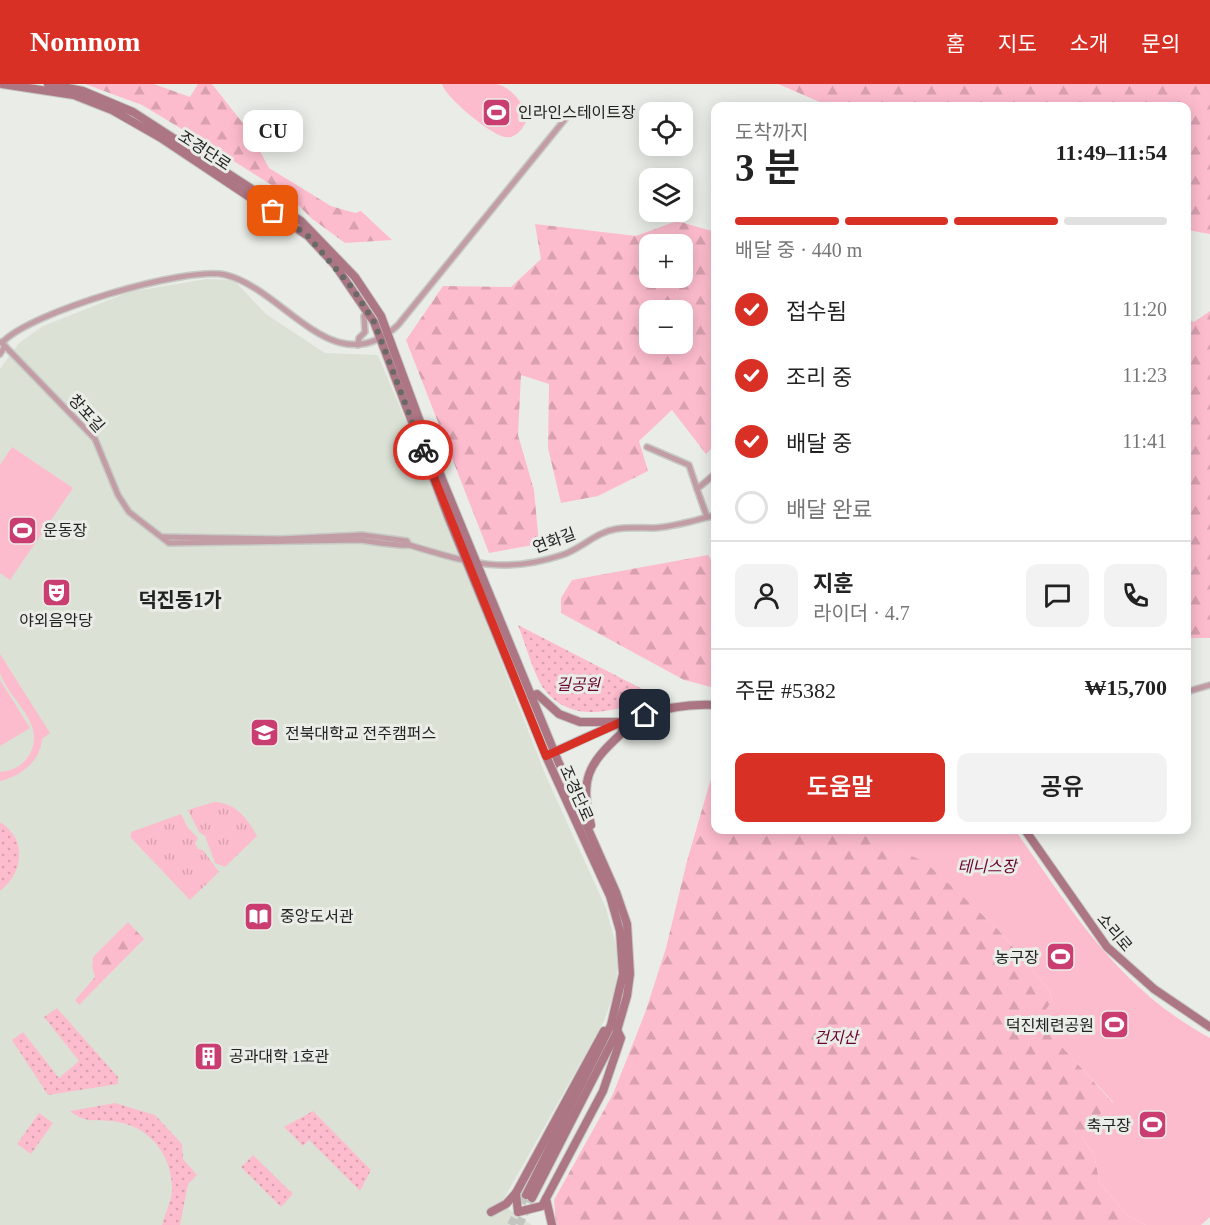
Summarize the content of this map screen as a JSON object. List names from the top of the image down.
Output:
{
  "streets": {
    "street": [
      "조경단로",
      "창포길",
      "연화길",
      "소리로"
    ]
  },
  "crossings": [
    ["조경단로", "창포길"],
    ["조경단로", "연화길"],
    ["창포길", "연화길"]
  ],
  "districts": ["덕진동1가"],
  "parks": ["길공원", "테니스장", "건지산"],
  "places": {
    "sports": [
      "인라인스테이트장",
      "운동장",
      "농구장",
      "덕진체련공원",
      "축구장"
    ],
    "other": ["CU"],
    "theatre": ["야외음악당"],
    "school or university": ["전북대학교 전주캠퍼스"],
    "library": ["중앙도서관"],
    "building": ["공과대학 1호관"]
  },
  "page": {
    "header": "Nomnom",
    "nav": [
      "홈",
      "지도",
      "소개",
      "문의"
    ],
    "map_buttons": ["+", "−"],
    "heading": ["3 분", "도착까지", "11:49–11:54"],
    "panel": [
      "지훈",
      "라이더 · 4.7",
      "주문 #5382",
      "₩15,700"
    ],
    "bubble": "CU",
    "bar": "배달 중 · 440 m",
    "list": [
      ["접수됨", "11:20"],
      ["조리 중", "11:23"],
      ["배달 중", "11:41"],
      "배달 완료"
    ],
    "buttons": ["도움말", "공유"]
  }
}
